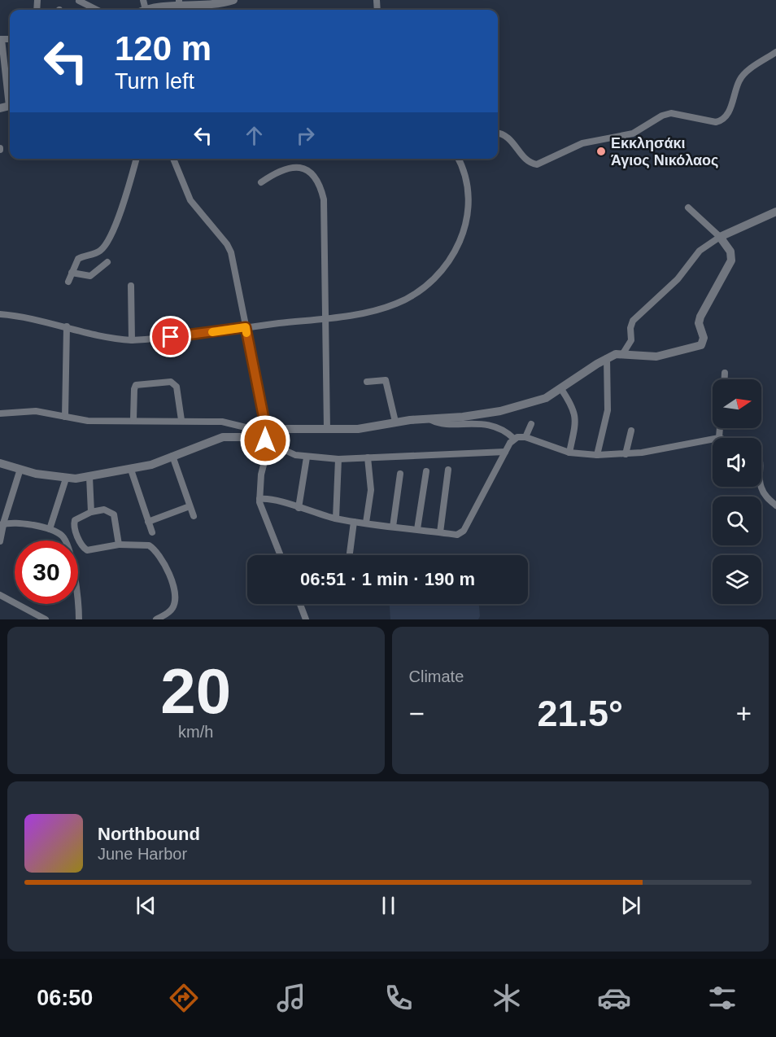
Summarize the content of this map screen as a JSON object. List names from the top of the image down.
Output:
{
  "places": ["Εκκλησάκι Άγιος Νικόλαος"],
  "north": "right",
  "page": {
    "turn": ["120 m", "Turn left"],
    "limit": "30",
    "trip": "06:51 · 1 min · 190 m",
    "tile": [
      ["20", "km/h"],
      "Climate"
    ],
    "heat": ["−", "21.5°", "+"],
    "song": ["Northbound", "June Harbor"],
    "tabs": "06:50"
  }
}
